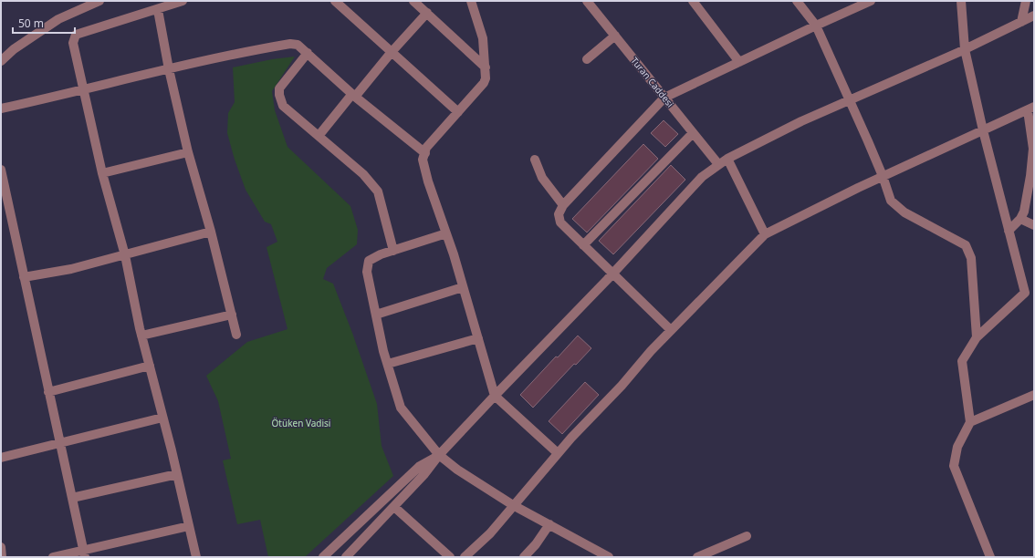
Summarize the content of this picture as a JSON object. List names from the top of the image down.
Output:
{
  "streets": {
    "street": ["Turan Caddesi"]
  },
  "parks": ["Ötüken Vadisi"],
  "scale_bar": "50 m"
}
